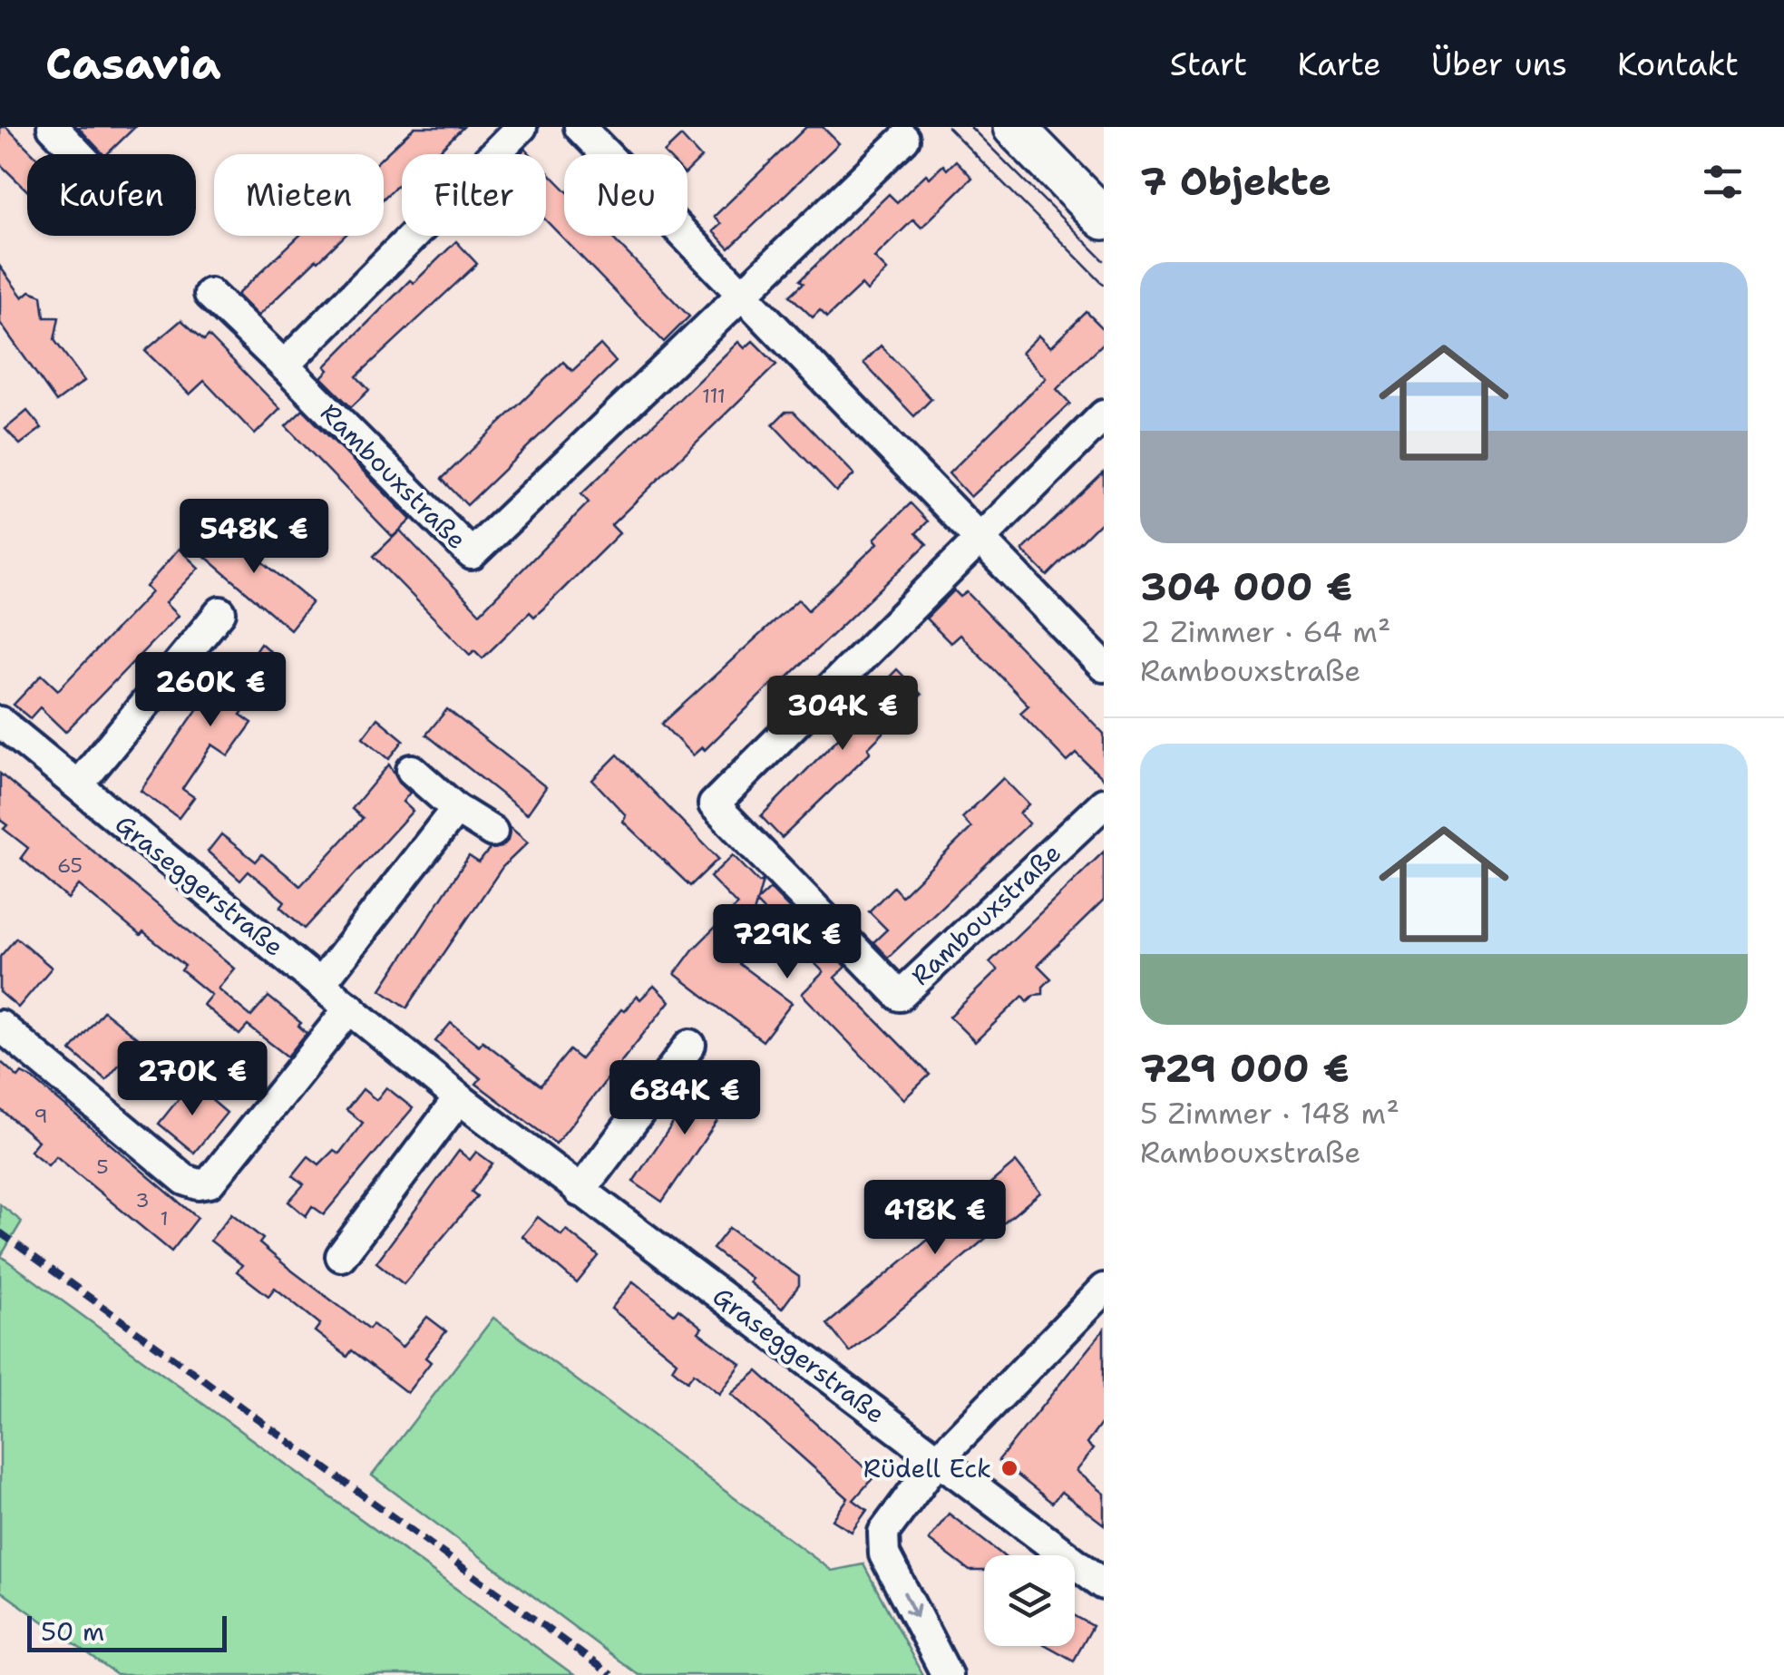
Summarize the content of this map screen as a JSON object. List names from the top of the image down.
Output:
{
  "streets": {
    "street": ["Rambouxstraße", "Graseggerstraße"]
  },
  "places": ["Rüdell Eck"],
  "house_numbers": [
    "111",
    "65",
    "9",
    "5",
    "3",
    "1"
  ],
  "scale_bar": "50 m",
  "page": {
    "header": "Casavia",
    "nav": [
      "Start",
      "Karte",
      "Über uns",
      "Kontakt"
    ],
    "heading": "7 Objekte",
    "chip": [
      "Kaufen",
      "Mieten",
      "Filter",
      "Neu"
    ],
    "list": [
      {
        "name": "304 000 €",
        "note": "2 Zimmer · 64 m² · Rambouxstraße"
      },
      {
        "name": "729 000 €",
        "note": "5 Zimmer · 148 m² · Rambouxstraße"
      }
    ],
    "price": [
      "548K €",
      "260K €",
      "304K €",
      "729K €",
      "270K €",
      "684K €",
      "418K €"
    ],
    "scale": "50 m"
  }
}
